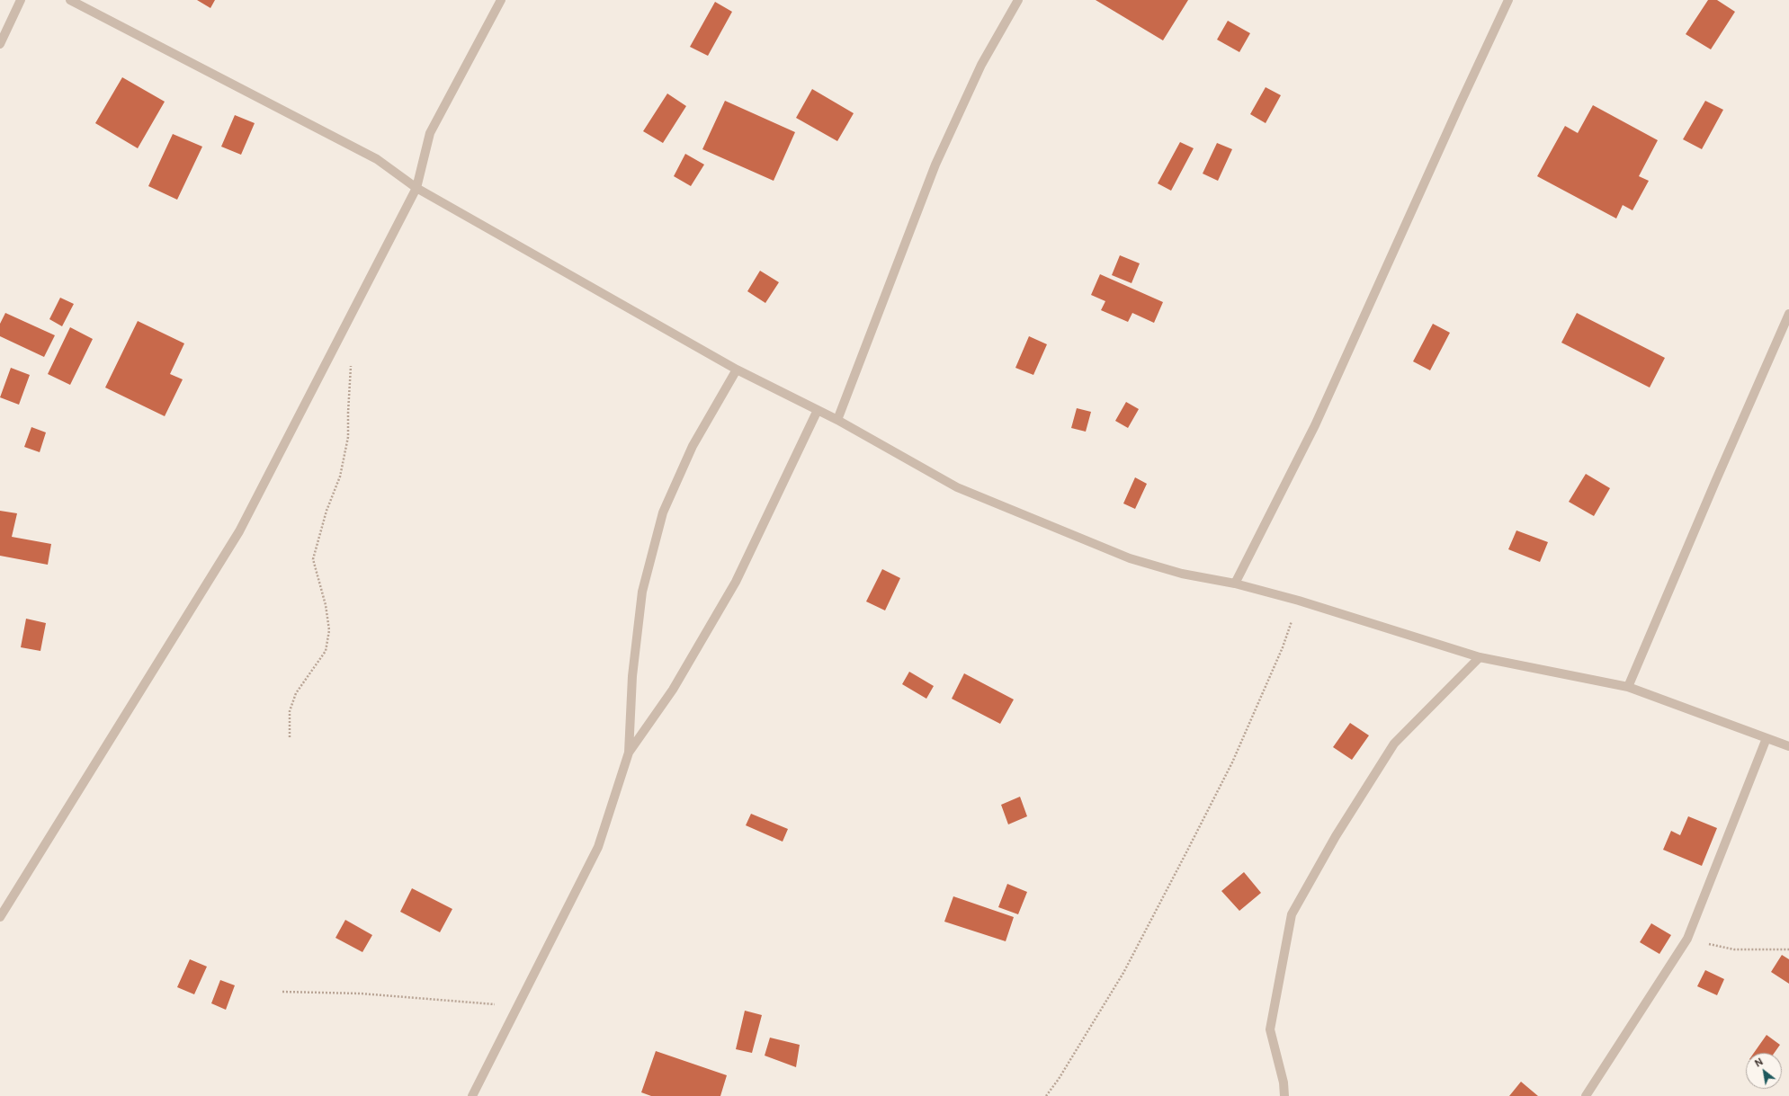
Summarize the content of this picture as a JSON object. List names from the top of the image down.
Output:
{
  "north": "top left"
}
